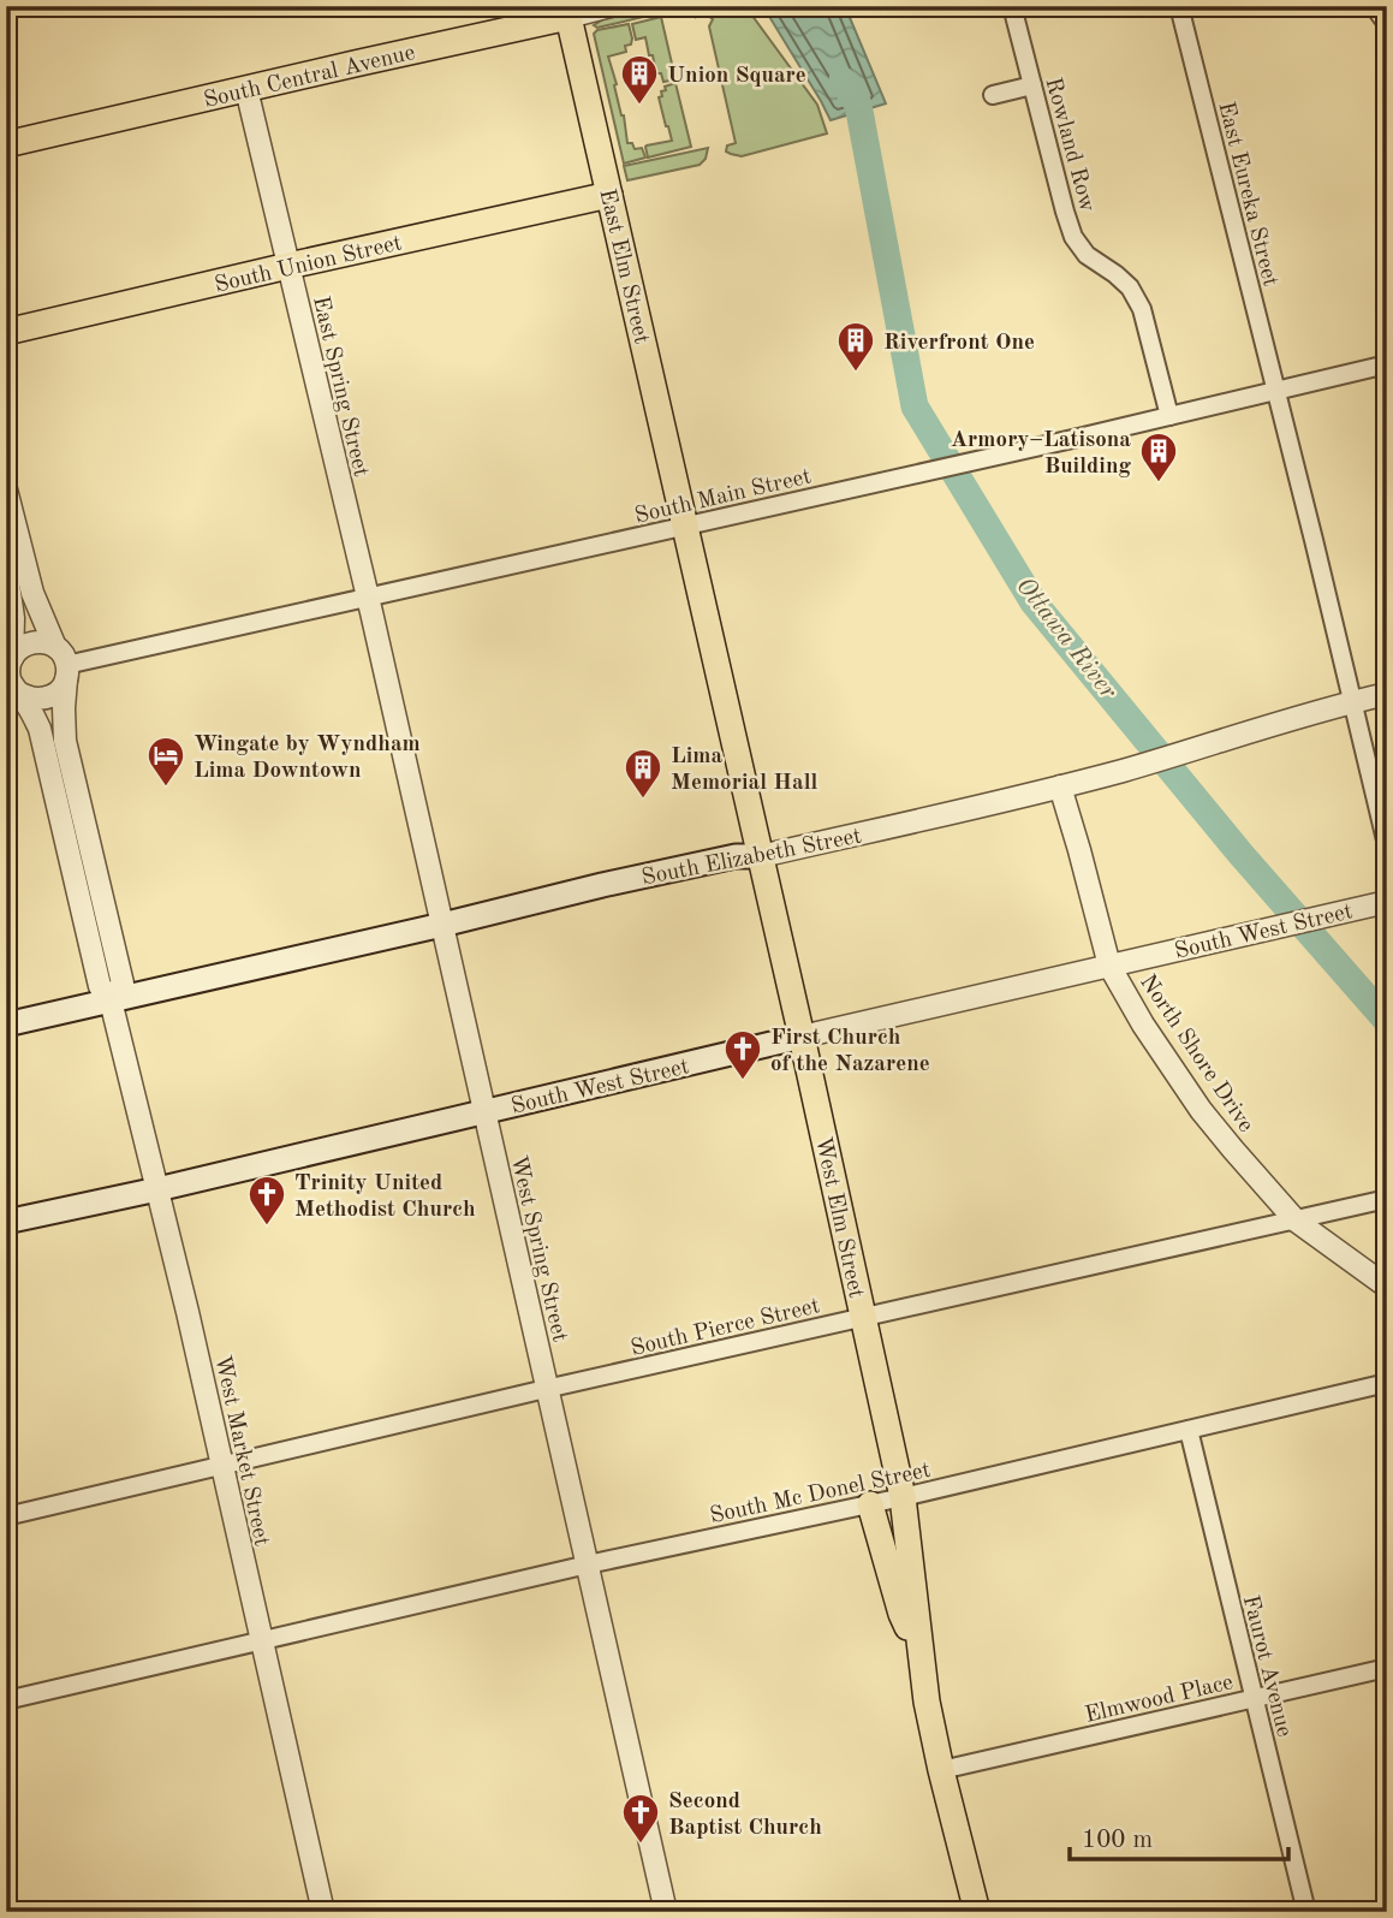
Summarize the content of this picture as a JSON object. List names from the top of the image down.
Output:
{
  "streets": {
    "main road": [
      "South Central Avenue",
      "South Union Street",
      "East Elm Street",
      "South Elizabeth Street",
      "South West Street",
      "West Elm Street"
    ],
    "street": [
      "Rowland Row",
      "East Eureka Street",
      "East Spring Street",
      "South Main Street",
      "North Shore Drive",
      "West Spring Street",
      "South Pierce Street",
      "West Market Street",
      "South Mc Donel Street",
      "Faurot Avenue",
      "Elmwood Place"
    ]
  },
  "crossings": [
    ["South Central Avenue", "East Elm Street"],
    ["South Central Avenue", "East Spring Street"],
    ["Rowland Row", "South Main Street"],
    ["East Eureka Street", "South Main Street"],
    ["East Eureka Street", "South Elizabeth Street"],
    ["South Union Street", "East Elm Street"],
    ["South Union Street", "East Spring Street"],
    ["East Elm Street", "South Main Street"],
    ["East Elm Street", "West Elm Street"],
    ["East Spring Street", "South Main Street"],
    ["East Spring Street", "West Spring Street"],
    ["South Main Street", "West Elm Street"],
    ["South Main Street", "West Spring Street"],
    ["South Main Street", "West Market Street"],
    ["South Elizabeth Street", "North Shore Drive"],
    ["South Elizabeth Street", "West Elm Street"],
    ["South Elizabeth Street", "West Spring Street"],
    ["South Elizabeth Street", "West Market Street"],
    ["South West Street", "North Shore Drive"],
    ["South West Street", "West Elm Street"],
    ["South West Street", "West Spring Street"],
    ["South West Street", "West Market Street"],
    ["North Shore Drive", "South Pierce Street"],
    ["West Elm Street", "South Pierce Street"],
    ["West Elm Street", "South Mc Donel Street"],
    ["West Elm Street", "Elmwood Place"],
    ["West Spring Street", "South Pierce Street"],
    ["West Spring Street", "South Mc Donel Street"],
    ["South Pierce Street", "West Market Street"],
    ["West Market Street", "South Mc Donel Street"],
    ["South Mc Donel Street", "Faurot Avenue"],
    ["Faurot Avenue", "Elmwood Place"]
  ],
  "water": ["Ottawa River"],
  "places": {
    "building": [
      "Union Square",
      "Riverfront One",
      "Armory–Latisona Building",
      "Lima Memorial Hall"
    ],
    "hotel": ["Wingate by Wyndham Lima Downtown"],
    "church": ["First Church of the Nazarene", "Trinity United Methodist Church", "Second Baptist Church"]
  },
  "scale_bar": "100 m"
}
